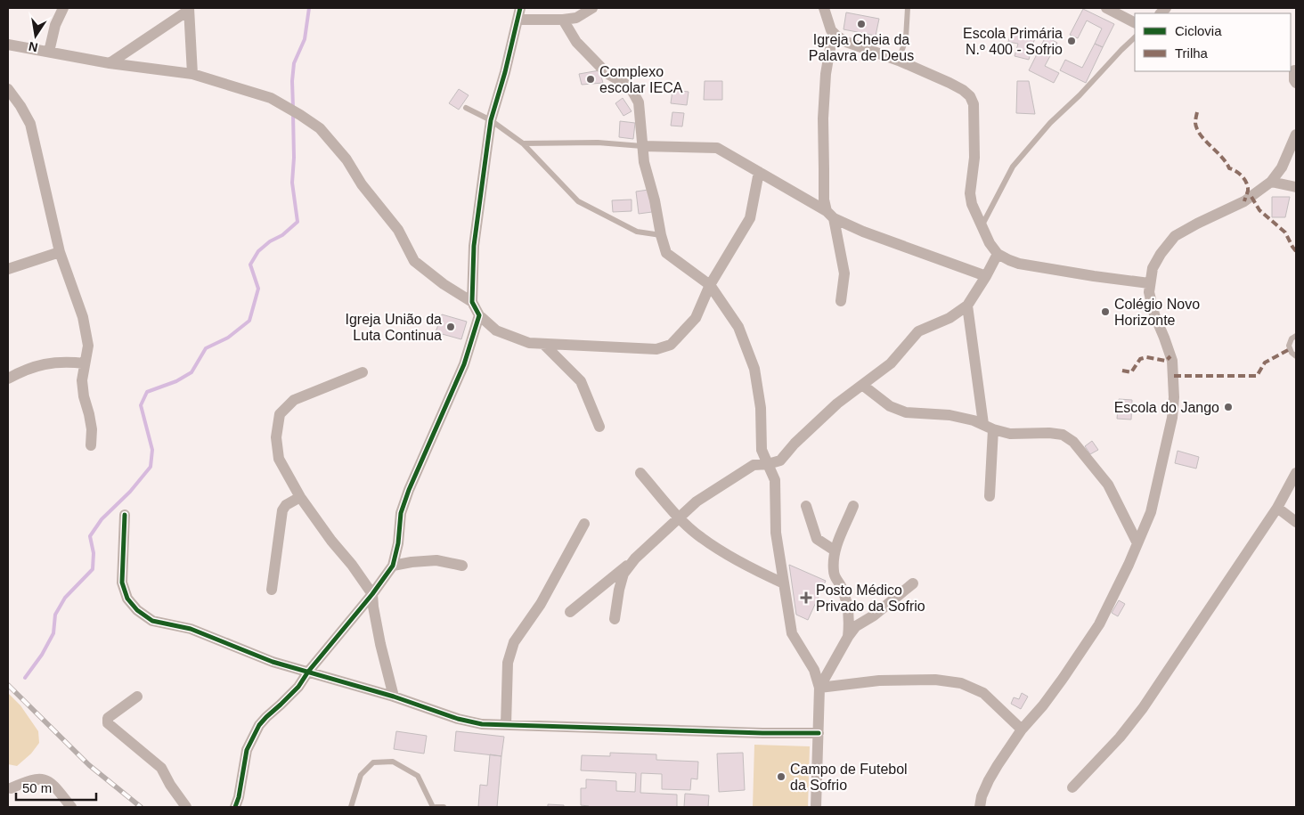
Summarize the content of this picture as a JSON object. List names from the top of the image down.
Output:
{
  "places": {
    "other": [
      "Igreja Cheia da Palavra de Deus",
      "Escola Primária N.º 400 - Sofrio",
      "Complexo escolar IECA",
      "Colégio Novo Horizonte",
      "Igreja União da Luta Continua",
      "Escola do Jango",
      "Campo de Futebol da Sofrio"
    ],
    "health": ["Posto Médico Privado da Sofrio"]
  },
  "legend": ["Ciclovia", "Trilha"],
  "scale_bar": "50 m",
  "north": "bottom"
}
